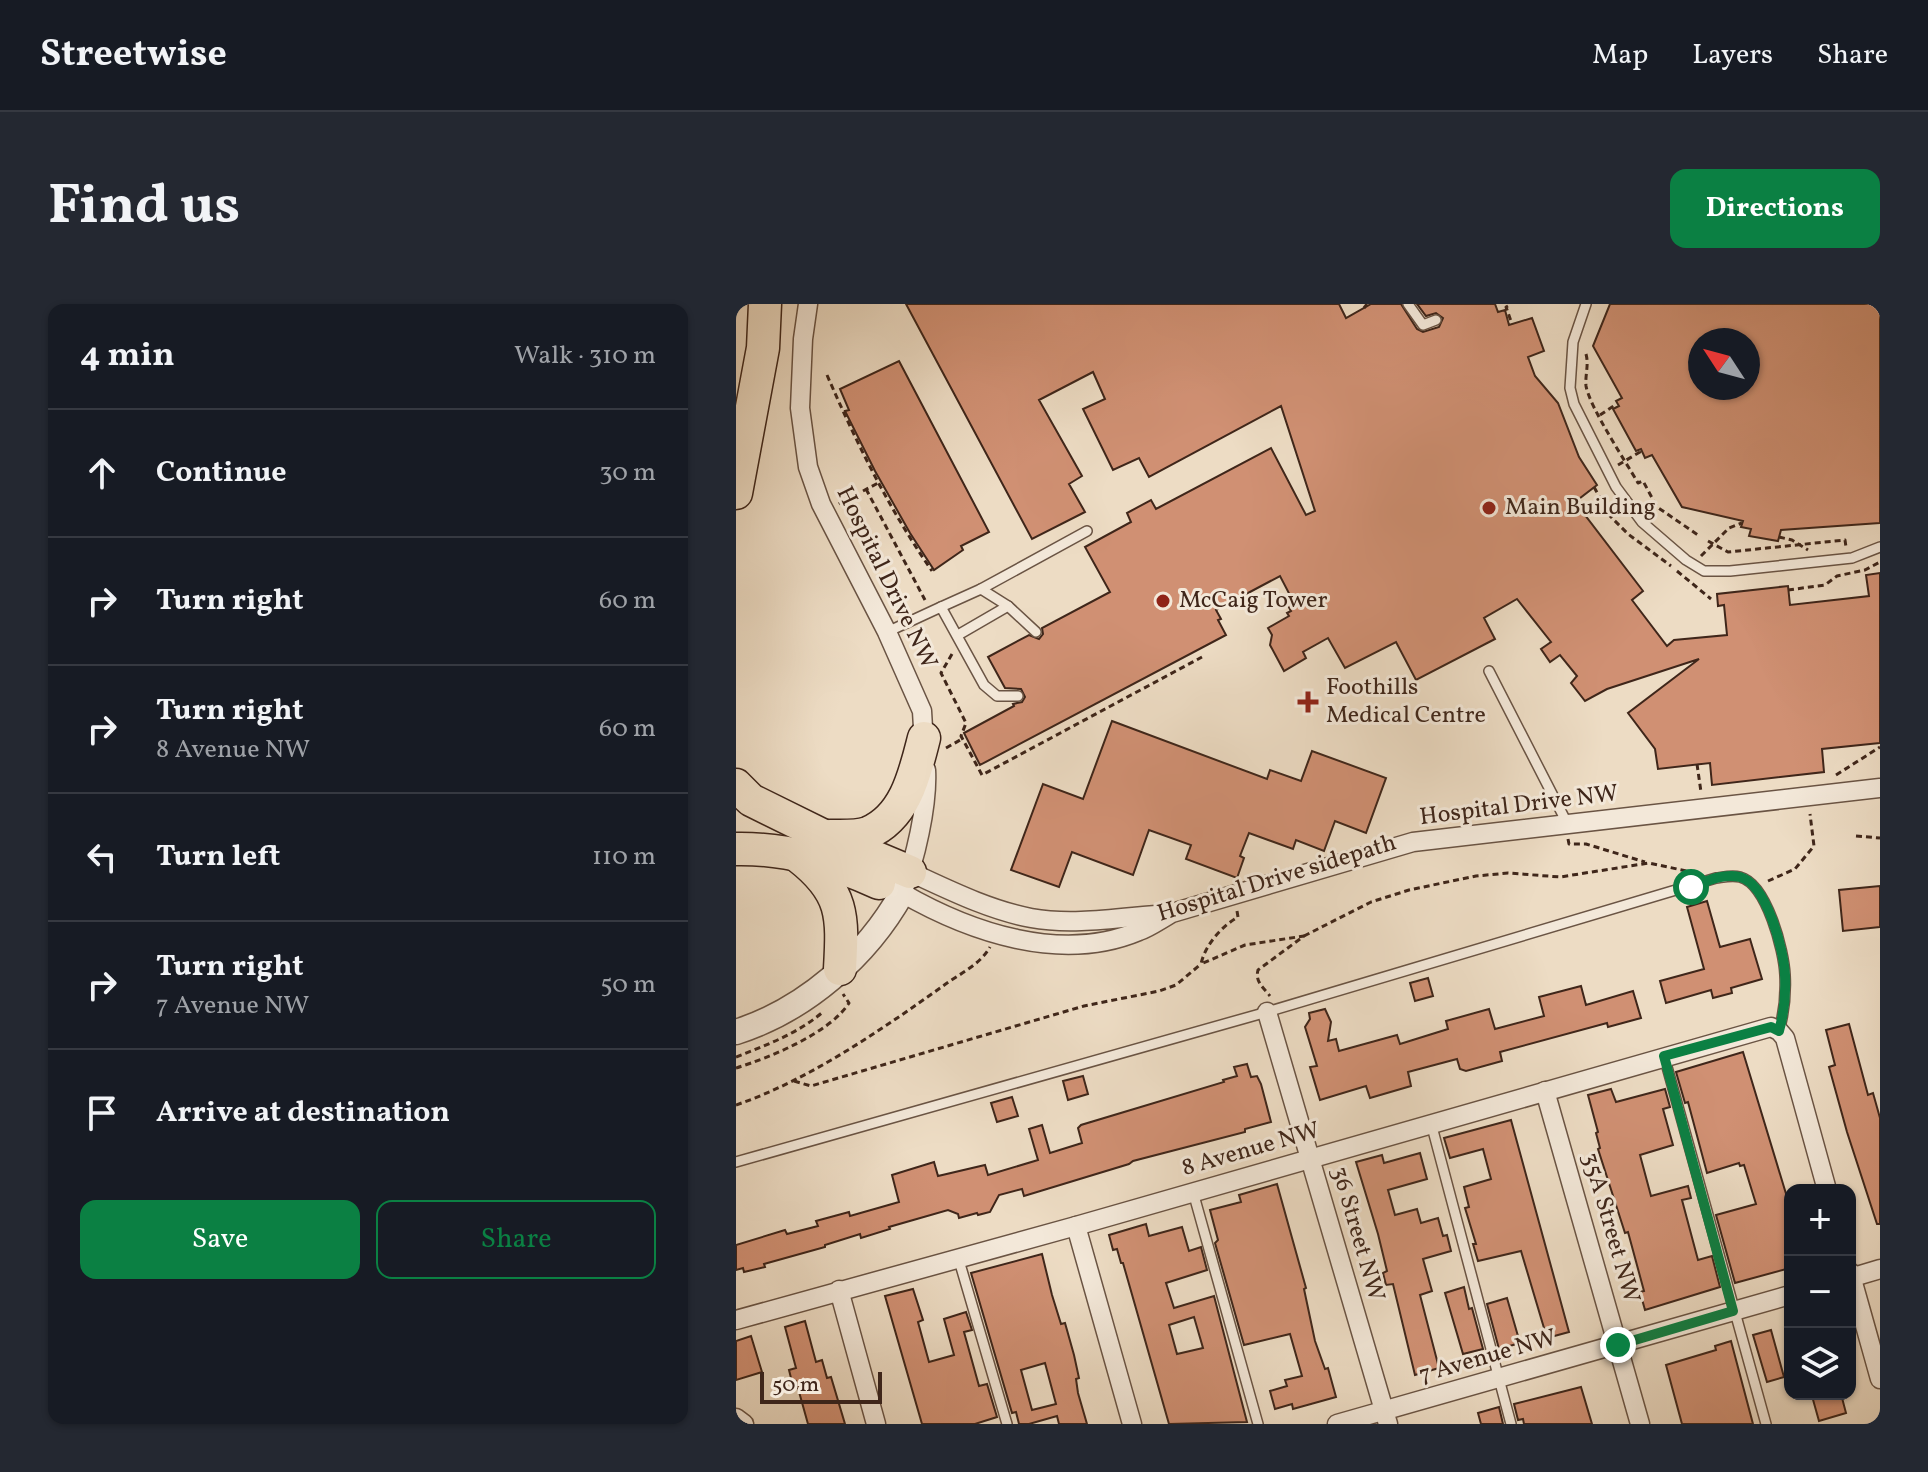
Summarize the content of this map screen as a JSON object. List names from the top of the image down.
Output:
{
  "streets": {
    "street": [
      "Hospital Drive NW",
      "8 Avenue NW",
      "35A Street NW",
      "36 Street NW",
      "7 Avenue NW"
    ]
  },
  "crossings": [
    ["8 Avenue NW", "35A Street NW"],
    ["8 Avenue NW", "36 Street NW"],
    ["35A Street NW", "7 Avenue NW"],
    ["36 Street NW", "7 Avenue NW"]
  ],
  "places": {
    "other": ["Main Building", "McCaig Tower"],
    "health": ["Foothills Medical Centre"]
  },
  "scale_bar": "50 m",
  "north": "top left",
  "page": {
    "header": "Streetwise",
    "nav": ["Map", "Layers", "Share"],
    "title": "Find us",
    "buttons": [
      "Directions",
      ["Save", "Share"]
    ],
    "heading": ["4 min", "Walk · 310 m"],
    "list": [
      ["Continue", "30 m"],
      ["Turn right", "60 m"],
      ["Turn right", "8 Avenue NW", "60 m"],
      ["Turn left", "110 m"],
      ["Turn right", "7 Avenue NW", "50 m"],
      "Arrive at destination"
    ],
    "map_buttons": ["+", "−"],
    "scale": "50 m"
  }
}
